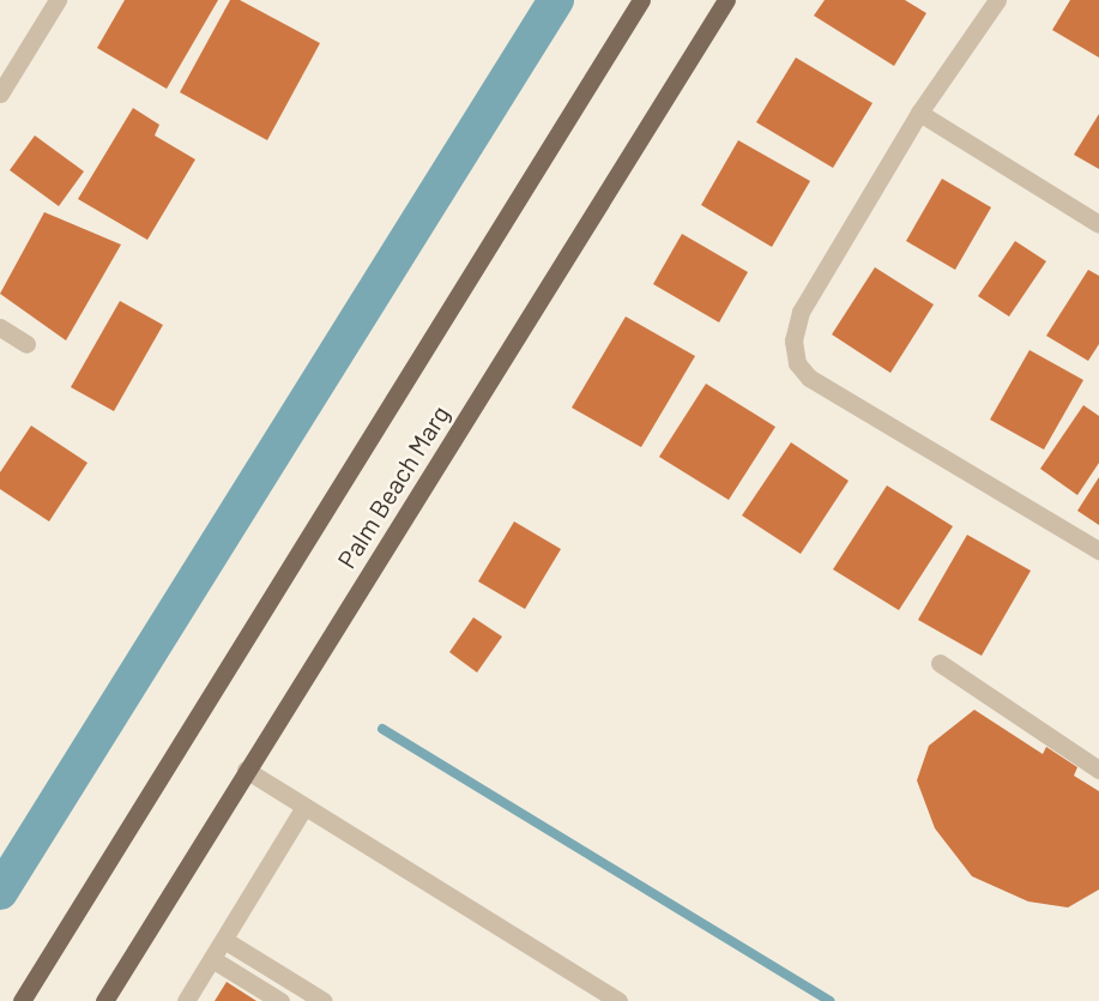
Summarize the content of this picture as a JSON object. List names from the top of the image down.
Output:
{
  "streets": {
    "main road": ["Palm Beach Marg"]
  }
}
